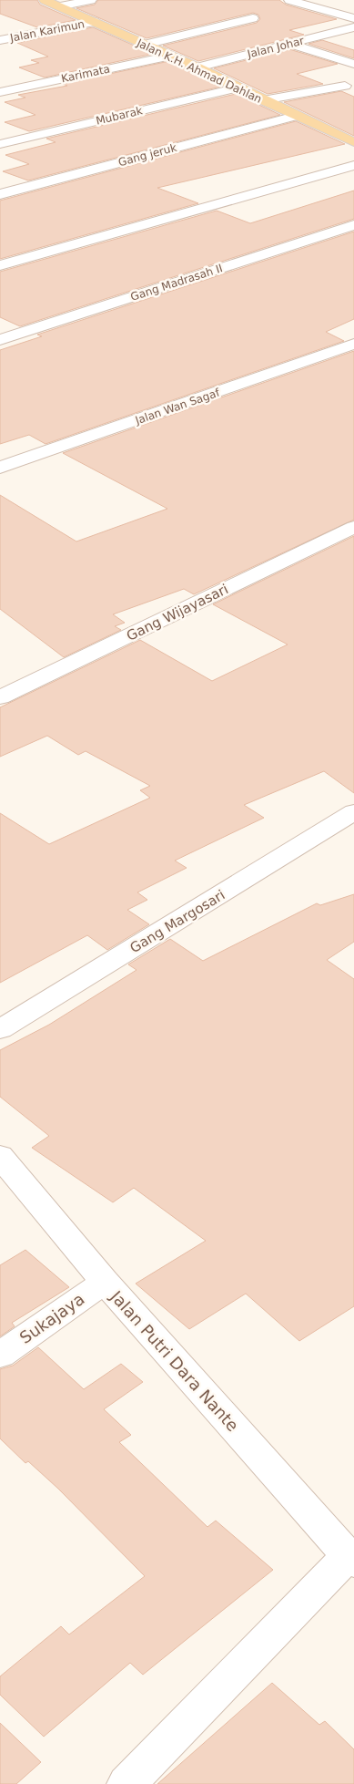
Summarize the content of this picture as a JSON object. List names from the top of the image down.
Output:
{
  "streets": {
    "main road": ["Jalan K.H. Ahmad Dahlan"],
    "street": [
      "Jalan Karimun",
      "Jalan Johar",
      "Karimata",
      "Mubarak",
      "Gang jeruk",
      "Gang Madrasah II",
      "Jalan Wan Sagaf",
      "Gang Wijayasari",
      "Gang Margosari",
      "Sukajaya",
      "Jalan Putri Dara Nante"
    ]
  },
  "crossings": [
    ["Jalan Karimun", "Jalan K.H. Ahmad Dahlan"],
    ["Jalan Johar", "Jalan K.H. Ahmad Dahlan"],
    ["Jalan K.H. Ahmad Dahlan", "Karimata"],
    ["Jalan K.H. Ahmad Dahlan", "Mubarak"],
    ["Jalan K.H. Ahmad Dahlan", "Gang jeruk"],
    ["Sukajaya", "Jalan Putri Dara Nante"]
  ]
}
